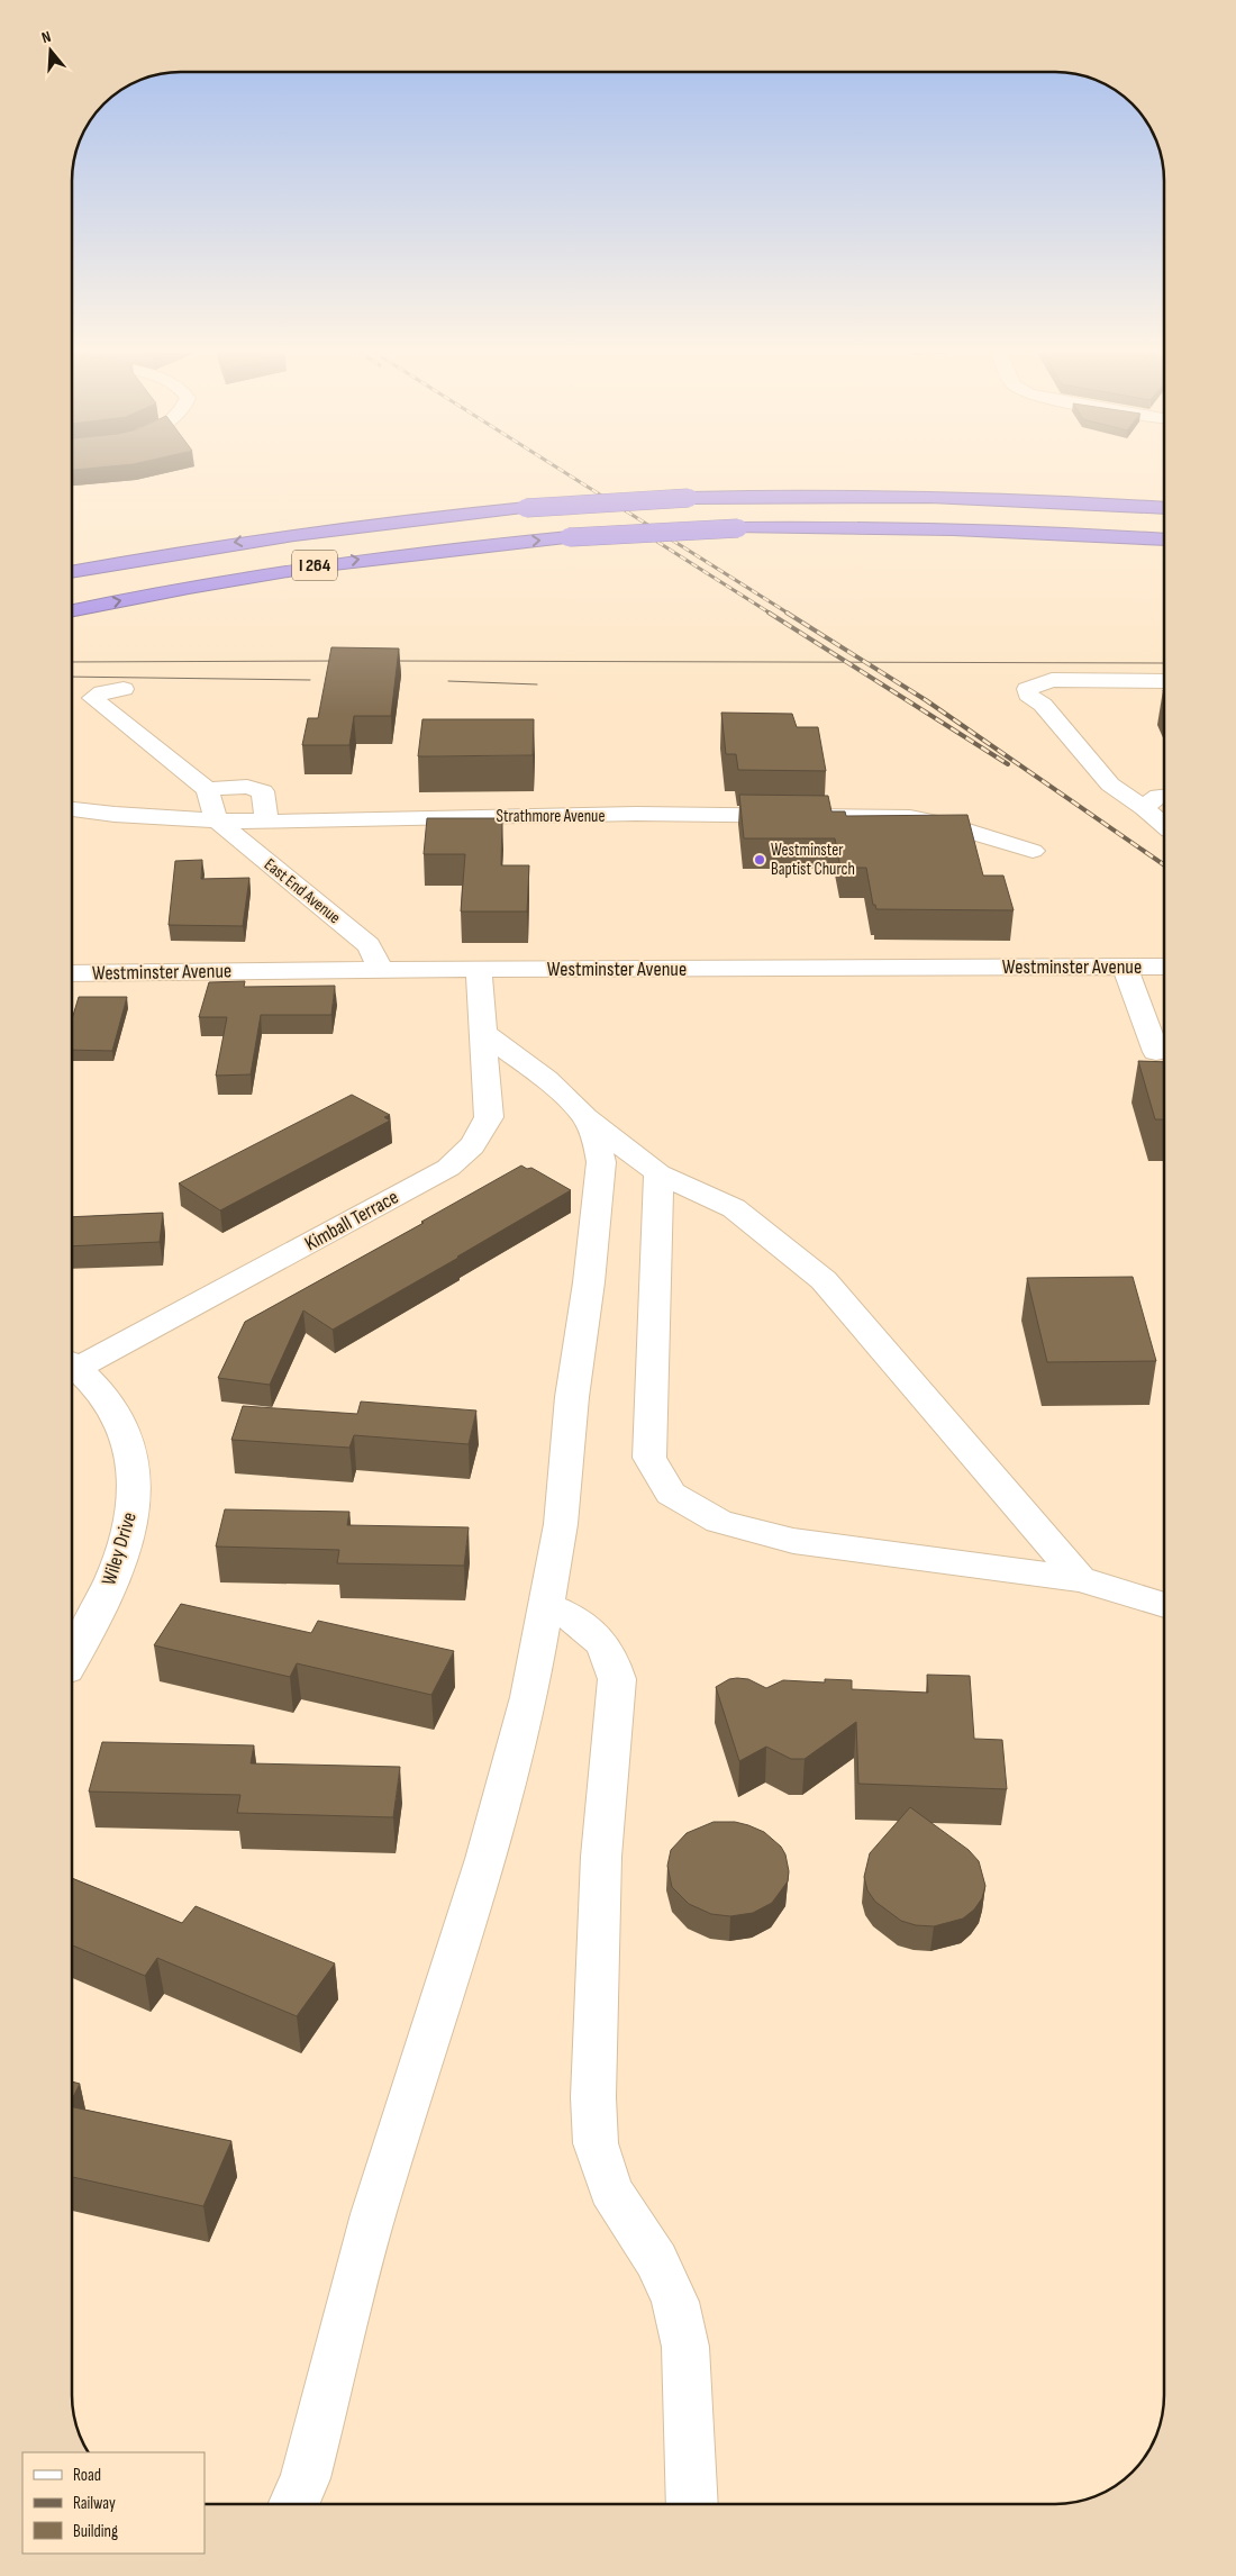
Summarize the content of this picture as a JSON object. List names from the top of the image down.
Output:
{
  "streets": {
    "highway": ["I 264"],
    "street": [
      "Strathmore Avenue",
      "East End Avenue",
      "Westminster Avenue",
      "Kimball Terrace",
      "Wiley Drive"
    ]
  },
  "crossings": [
    ["Strathmore Avenue", "East End Avenue"],
    ["East End Avenue", "Westminster Avenue"],
    ["Westminster Avenue", "Kimball Terrace"]
  ],
  "places": ["Westminster Baptist Church"],
  "legend": ["Road", "Railway", "Building"],
  "north": "top"
}
